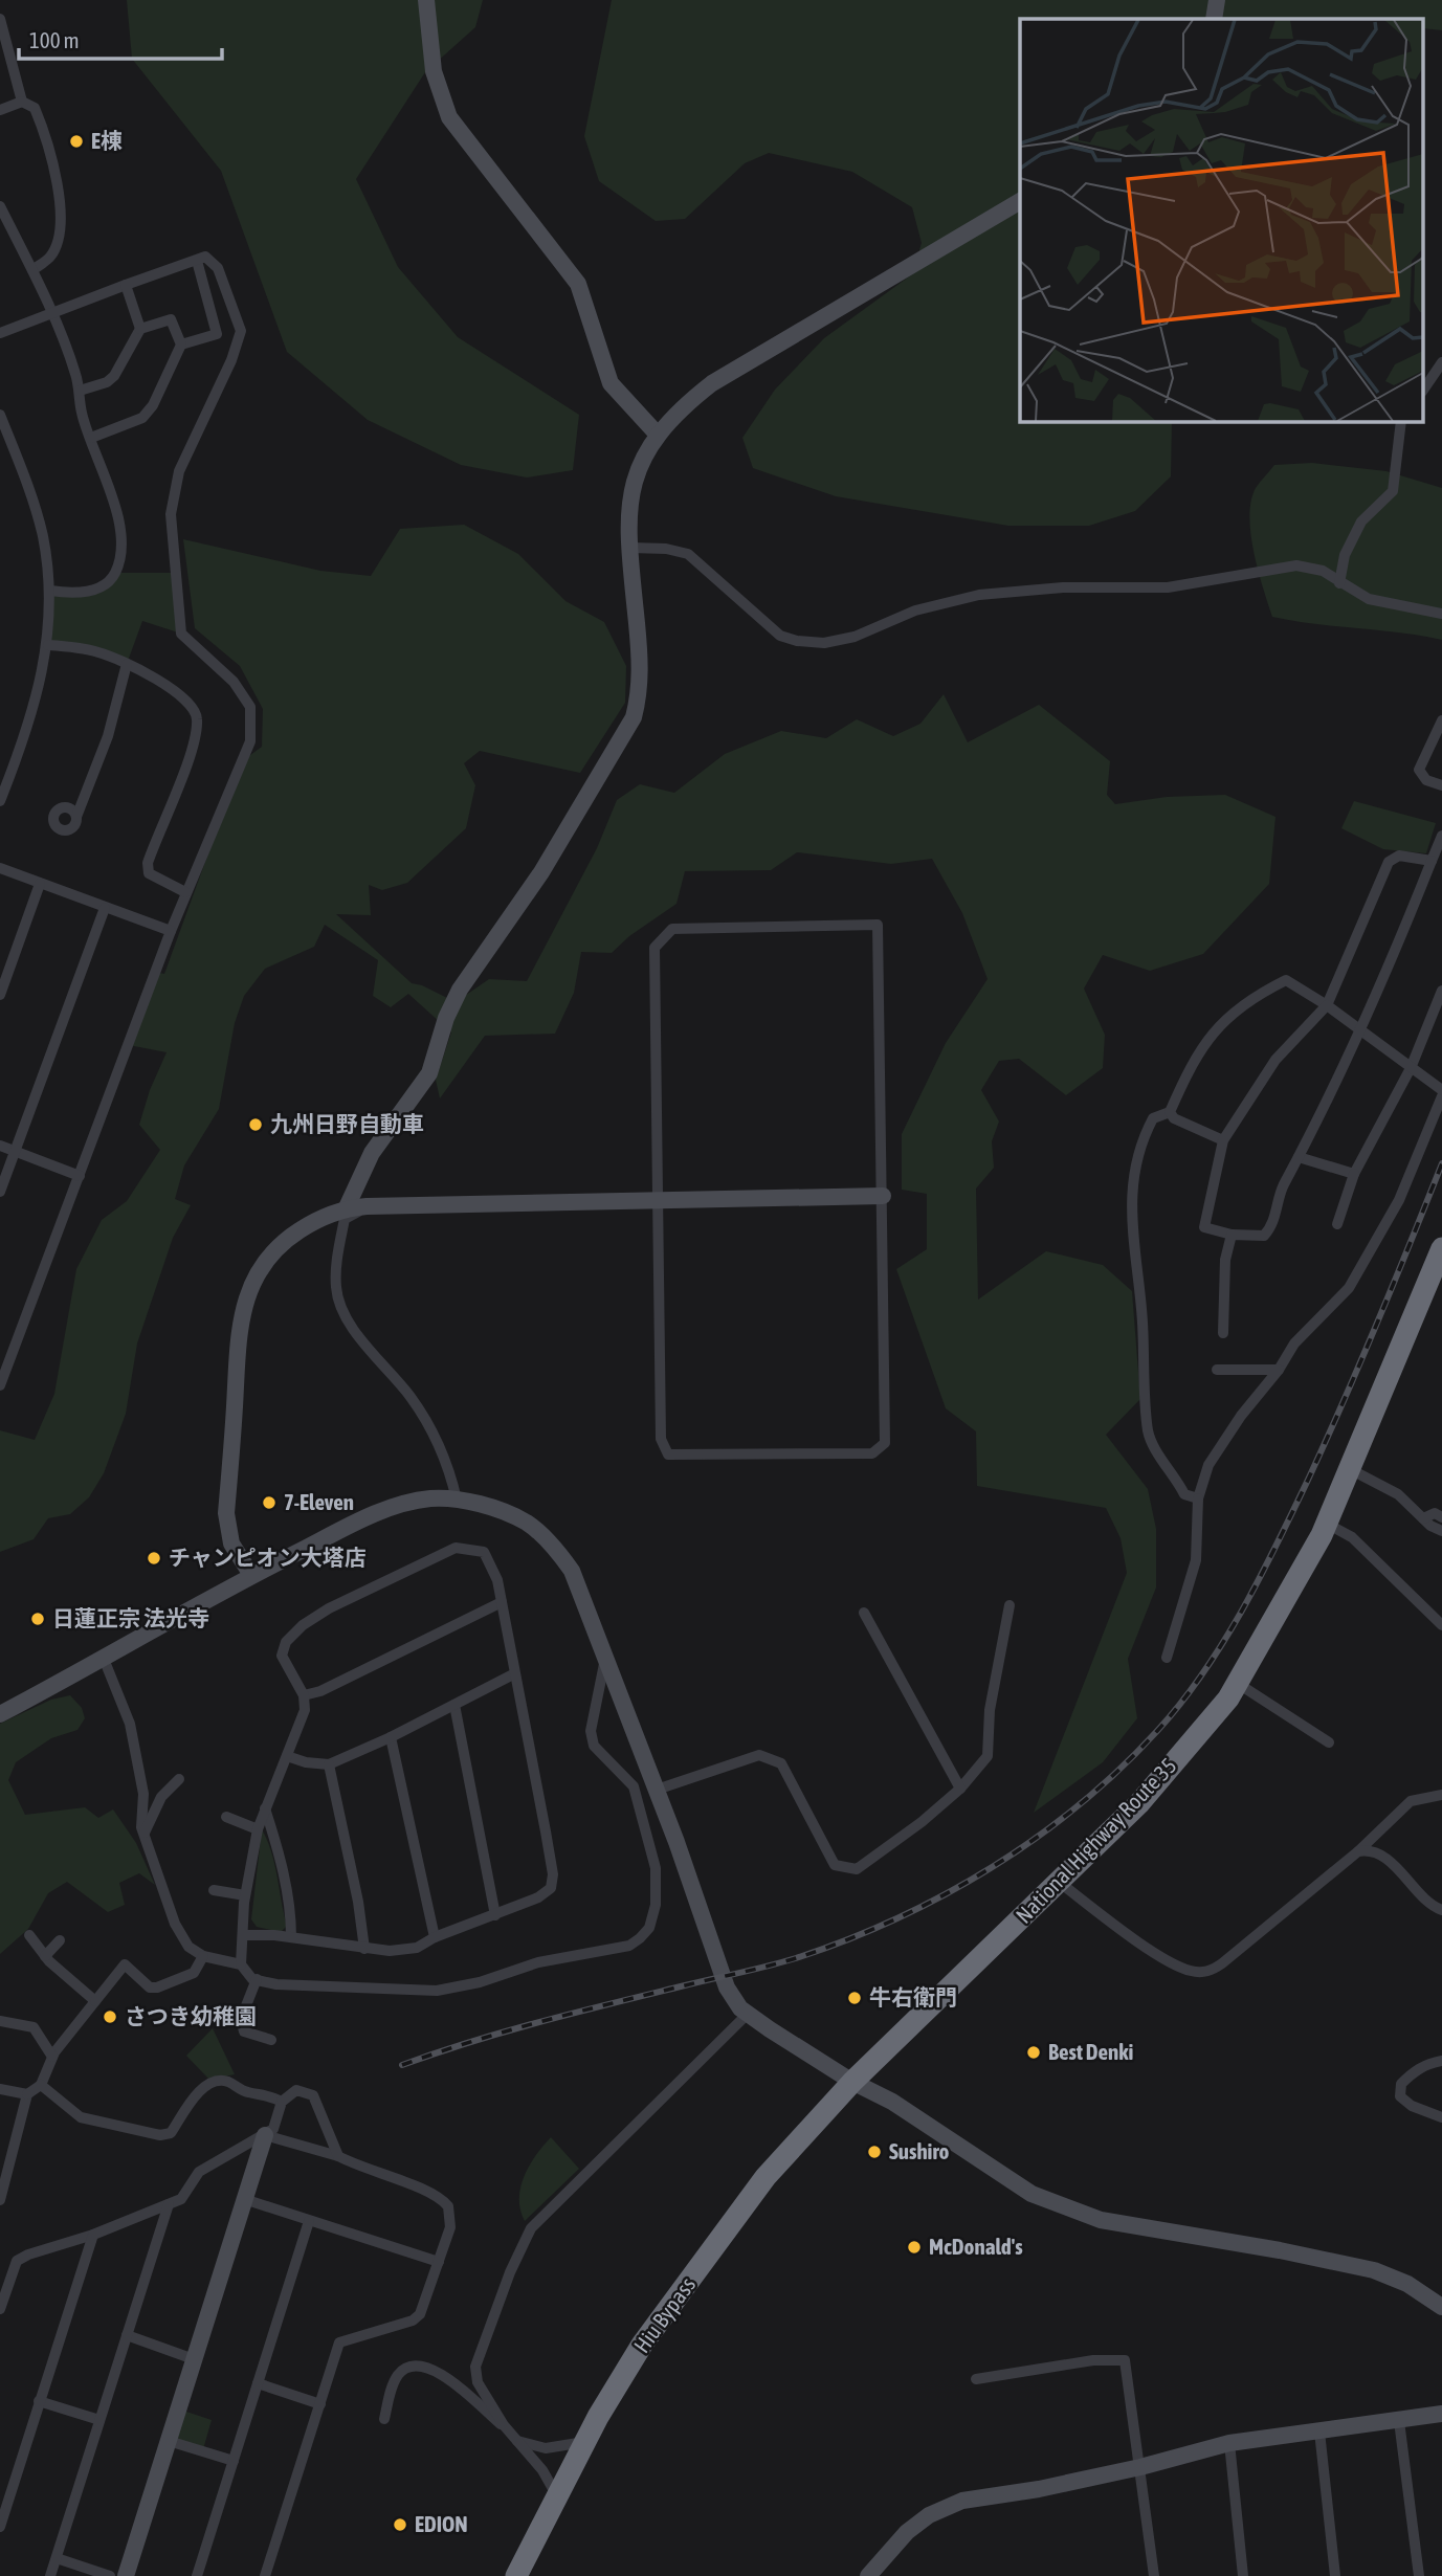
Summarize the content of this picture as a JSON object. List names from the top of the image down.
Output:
{
  "streets": {
    "highway": ["National Highway Route 35", "Hiu Bypass"]
  },
  "crossings": [
    ["National Highway Route 35", "Hiu Bypass"]
  ],
  "places": [
    "E棟",
    "九州日野自動車",
    "7-Eleven",
    "チャンピオン大塔店",
    "日蓮正宗 法光寺",
    "牛右衛門",
    "さつき幼稚園",
    "Best Denki",
    "Sushiro",
    "McDonald's",
    "EDION"
  ],
  "scale_bar": "100 m"
}
